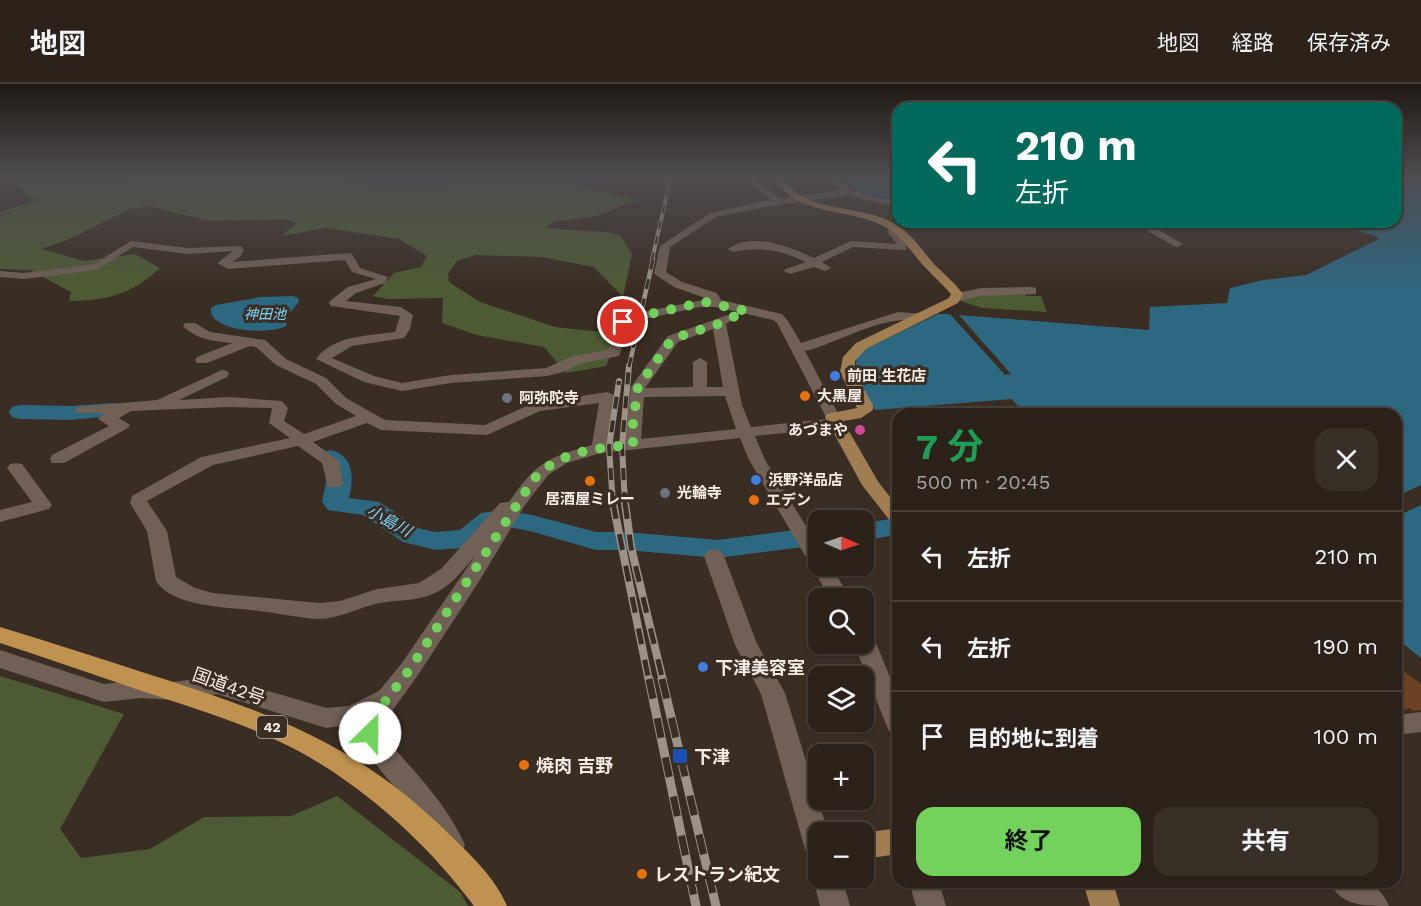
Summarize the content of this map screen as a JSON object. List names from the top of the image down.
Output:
{
  "streets": {
    "highway": ["国道42号", "42"]
  },
  "water": ["神田池", "小島川"],
  "places": {
    "other": [
      "前田 生花店",
      "大黒屋",
      "阿弥陀寺",
      "あづまや",
      "浜野洋品店",
      "居酒屋ミレー",
      "光輪寺",
      "エデン",
      "下津美容室",
      "焼肉 吉野",
      "レストラン紀文"
    ],
    "transit": ["下津"]
  },
  "north": "right",
  "page": {
    "header": "地図",
    "nav": ["地図", "経路", "保存済み"],
    "turn": ["210 m", "左折"],
    "heading": ["7 分", "500 m · 20:45"],
    "map_buttons": ["+", "−"],
    "list": [
      {
        "name": "左折",
        "value": "210 m"
      },
      {
        "name": "左折",
        "value": "190 m"
      },
      {
        "name": "目的地に到着",
        "value": "100 m"
      }
    ],
    "buttons": ["終了", "共有"]
  }
}
